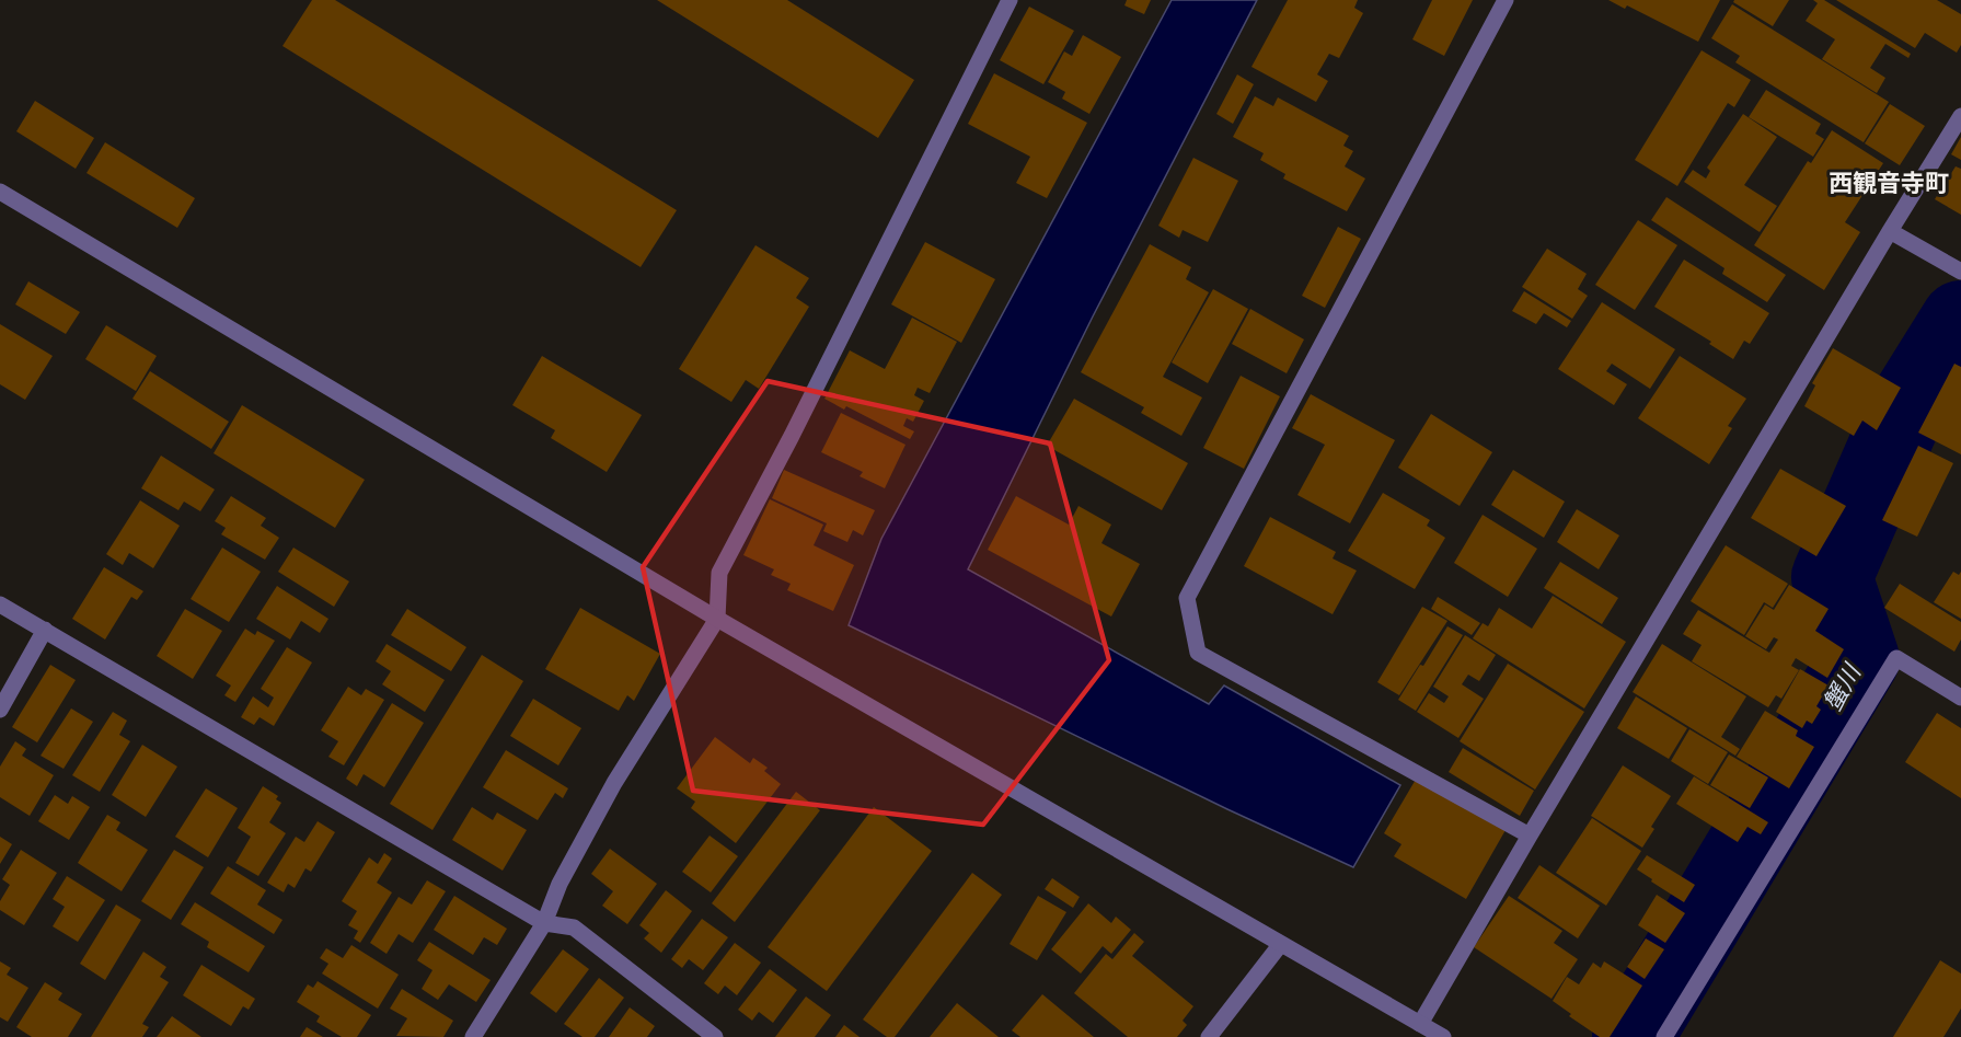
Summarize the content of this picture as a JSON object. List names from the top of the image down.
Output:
{
  "districts": ["西観音寺町"],
  "water": ["蟹川"]
}
